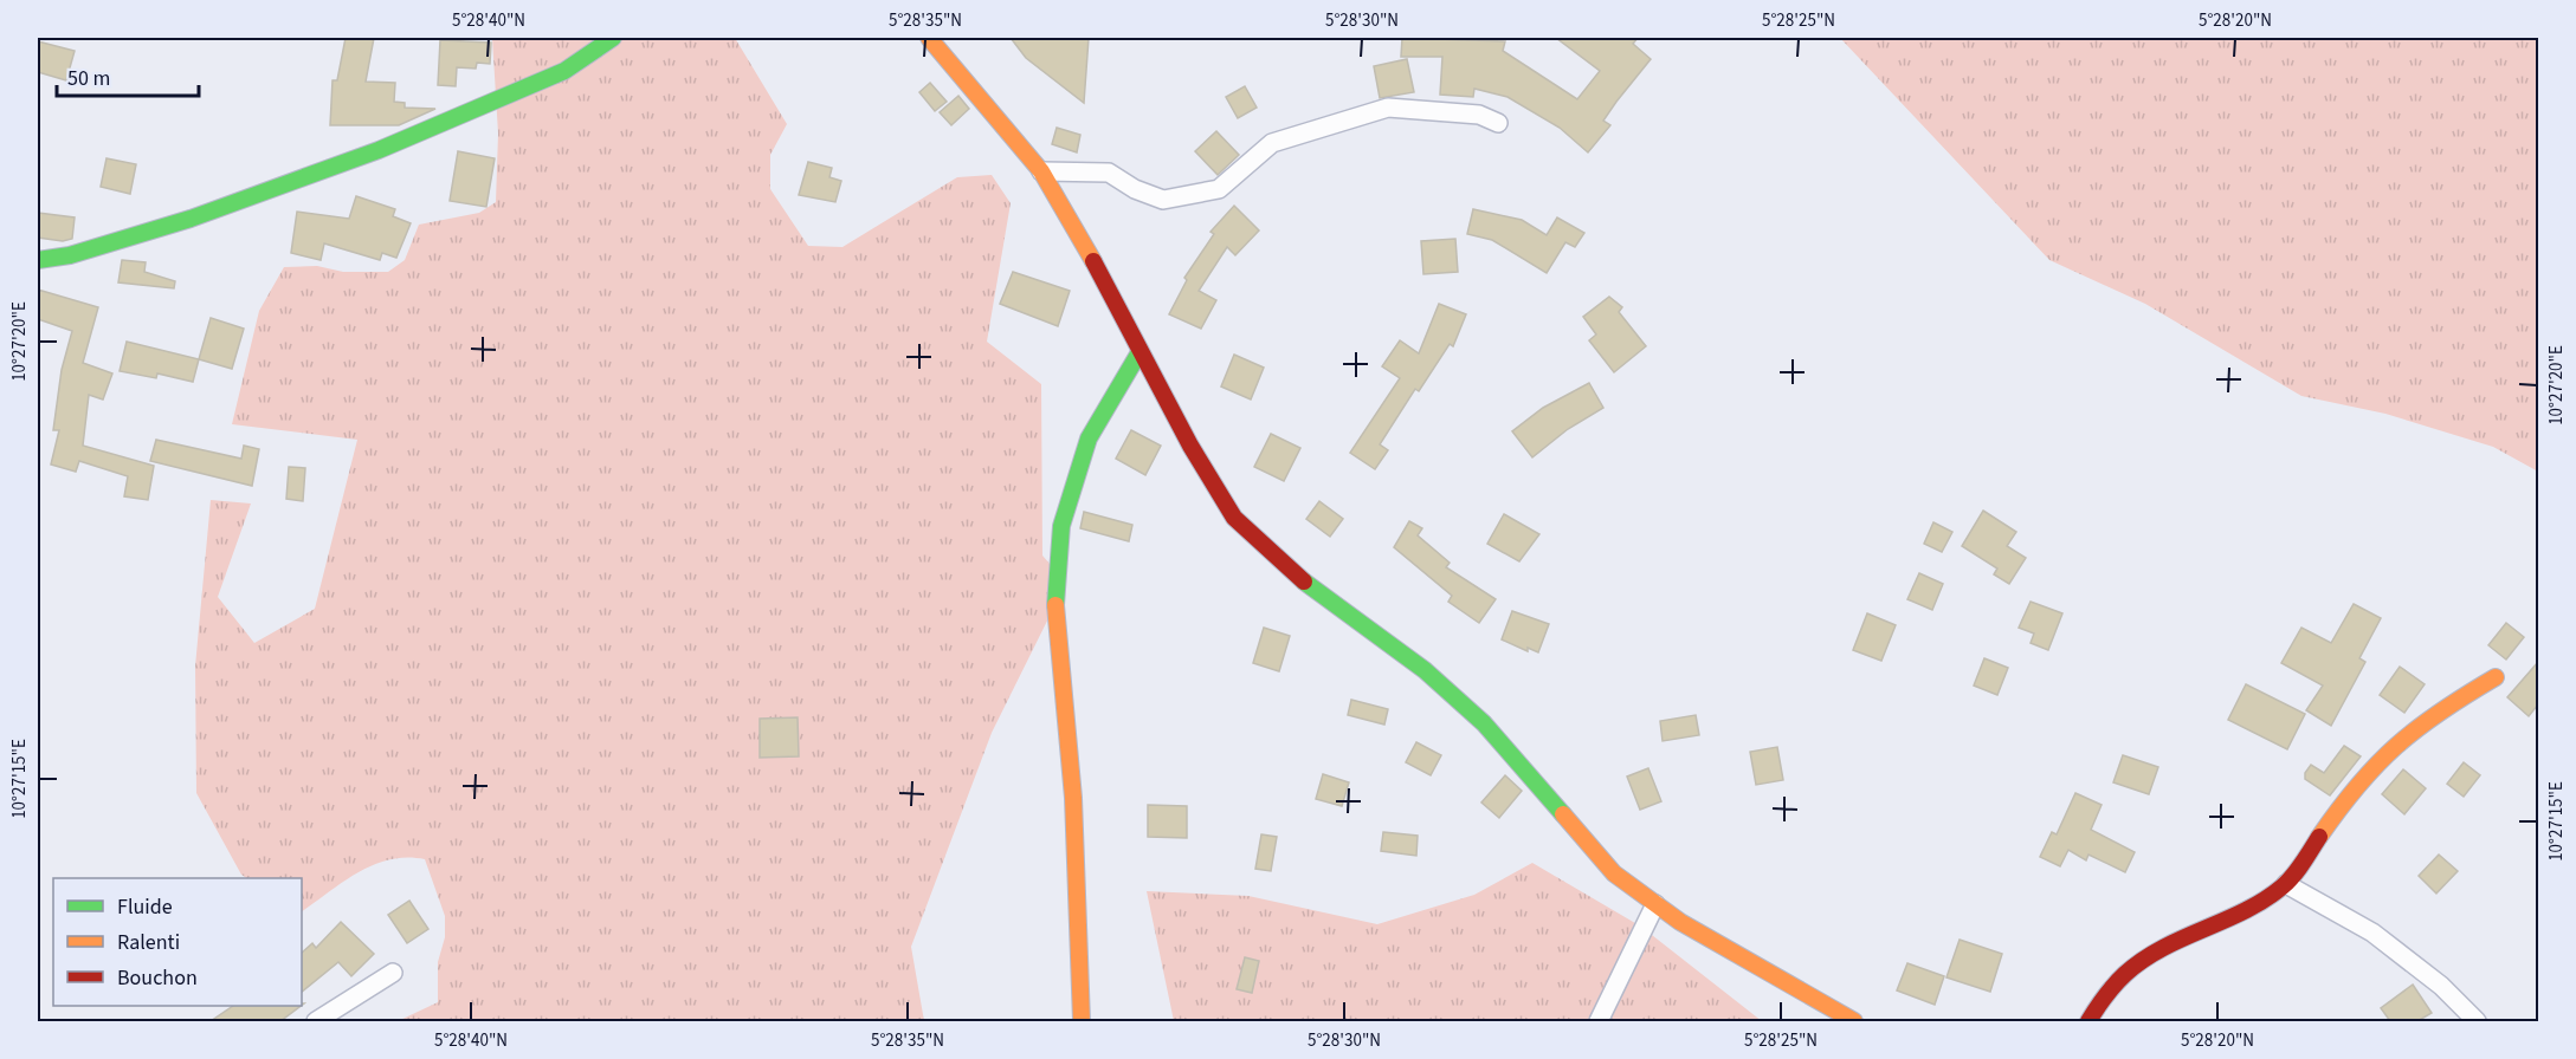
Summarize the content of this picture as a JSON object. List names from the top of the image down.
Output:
{
  "legend": ["Fluide", "Ralenti", "Bouchon"],
  "scale_bar": "50 m",
  "coordinates": [
    "5°28'40\"N",
    "5°28'35\"N",
    "5°28'30\"N",
    "5°28'25\"N",
    "5°28'20\"N",
    "10°27'20\"E",
    "10°27'15\"E"
  ]
}
